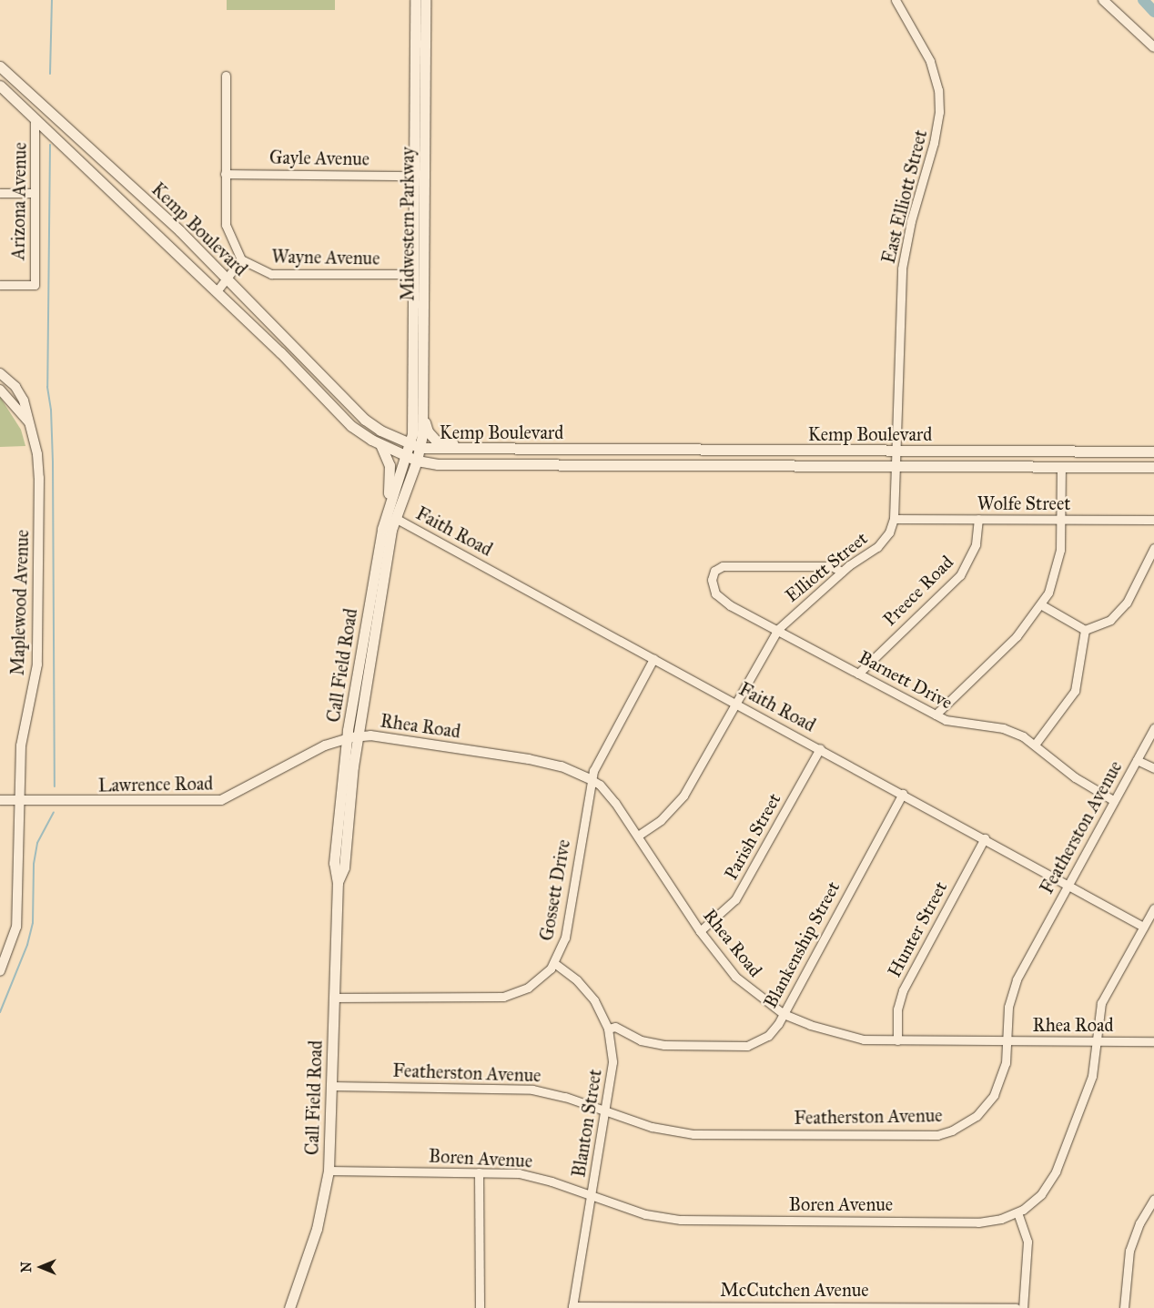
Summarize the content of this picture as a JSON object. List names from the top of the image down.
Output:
{
  "streets": {
    "main road": ["Midwestern Parkway", "Kemp Boulevard", "Call Field Road"],
    "street": [
      "Gayle Avenue",
      "East Elliott Street",
      "Arizona Avenue",
      "Wayne Avenue",
      "Wolfe Street",
      "Faith Road",
      "Elliott Street",
      "Preece Road",
      "Maplewood Avenue",
      "Barnett Drive",
      "Rhea Road",
      "Lawrence Road",
      "Featherston Avenue",
      "Parish Street",
      "Gossett Drive",
      "Hunter Street",
      "Blankenship Street",
      "Blanton Street",
      "Boren Avenue",
      "McCutchen Avenue"
    ]
  },
  "crossings": [
    ["Gayle Avenue", "Midwestern Parkway"],
    ["East Elliott Street", "Kemp Boulevard"],
    ["East Elliott Street", "Elliott Street"],
    ["Arizona Avenue", "Kemp Boulevard"],
    ["Midwestern Parkway", "Kemp Boulevard"],
    ["Midwestern Parkway", "Wayne Avenue"],
    ["Kemp Boulevard", "Elliott Street"],
    ["Kemp Boulevard", "Call Field Road"],
    ["Wolfe Street", "Elliott Street"],
    ["Wolfe Street", "Preece Road"],
    ["Faith Road", "Elliott Street"],
    ["Faith Road", "Call Field Road"],
    ["Faith Road", "Featherston Avenue"],
    ["Faith Road", "Parish Street"],
    ["Faith Road", "Gossett Drive"],
    ["Faith Road", "Hunter Street"],
    ["Faith Road", "Blankenship Street"],
    ["Faith Road", "Boren Avenue"],
    ["Elliott Street", "Barnett Drive"],
    ["Elliott Street", "Rhea Road"],
    ["Preece Road", "Barnett Drive"],
    ["Maplewood Avenue", "Lawrence Road"],
    ["Call Field Road", "Rhea Road"],
    ["Call Field Road", "Lawrence Road"],
    ["Call Field Road", "Featherston Avenue"],
    ["Call Field Road", "Gossett Drive"],
    ["Call Field Road", "Boren Avenue"],
    ["Barnett Drive", "Featherston Avenue"],
    ["Rhea Road", "Lawrence Road"],
    ["Rhea Road", "Featherston Avenue"],
    ["Rhea Road", "Parish Street"],
    ["Rhea Road", "Gossett Drive"],
    ["Rhea Road", "Hunter Street"],
    ["Rhea Road", "Blankenship Street"],
    ["Rhea Road", "Boren Avenue"],
    ["Featherston Avenue", "Blanton Street"],
    ["Gossett Drive", "Blanton Street"],
    ["Blankenship Street", "Blanton Street"],
    ["Blanton Street", "Boren Avenue"],
    ["Blanton Street", "McCutchen Avenue"]
  ],
  "north": "left"
}
